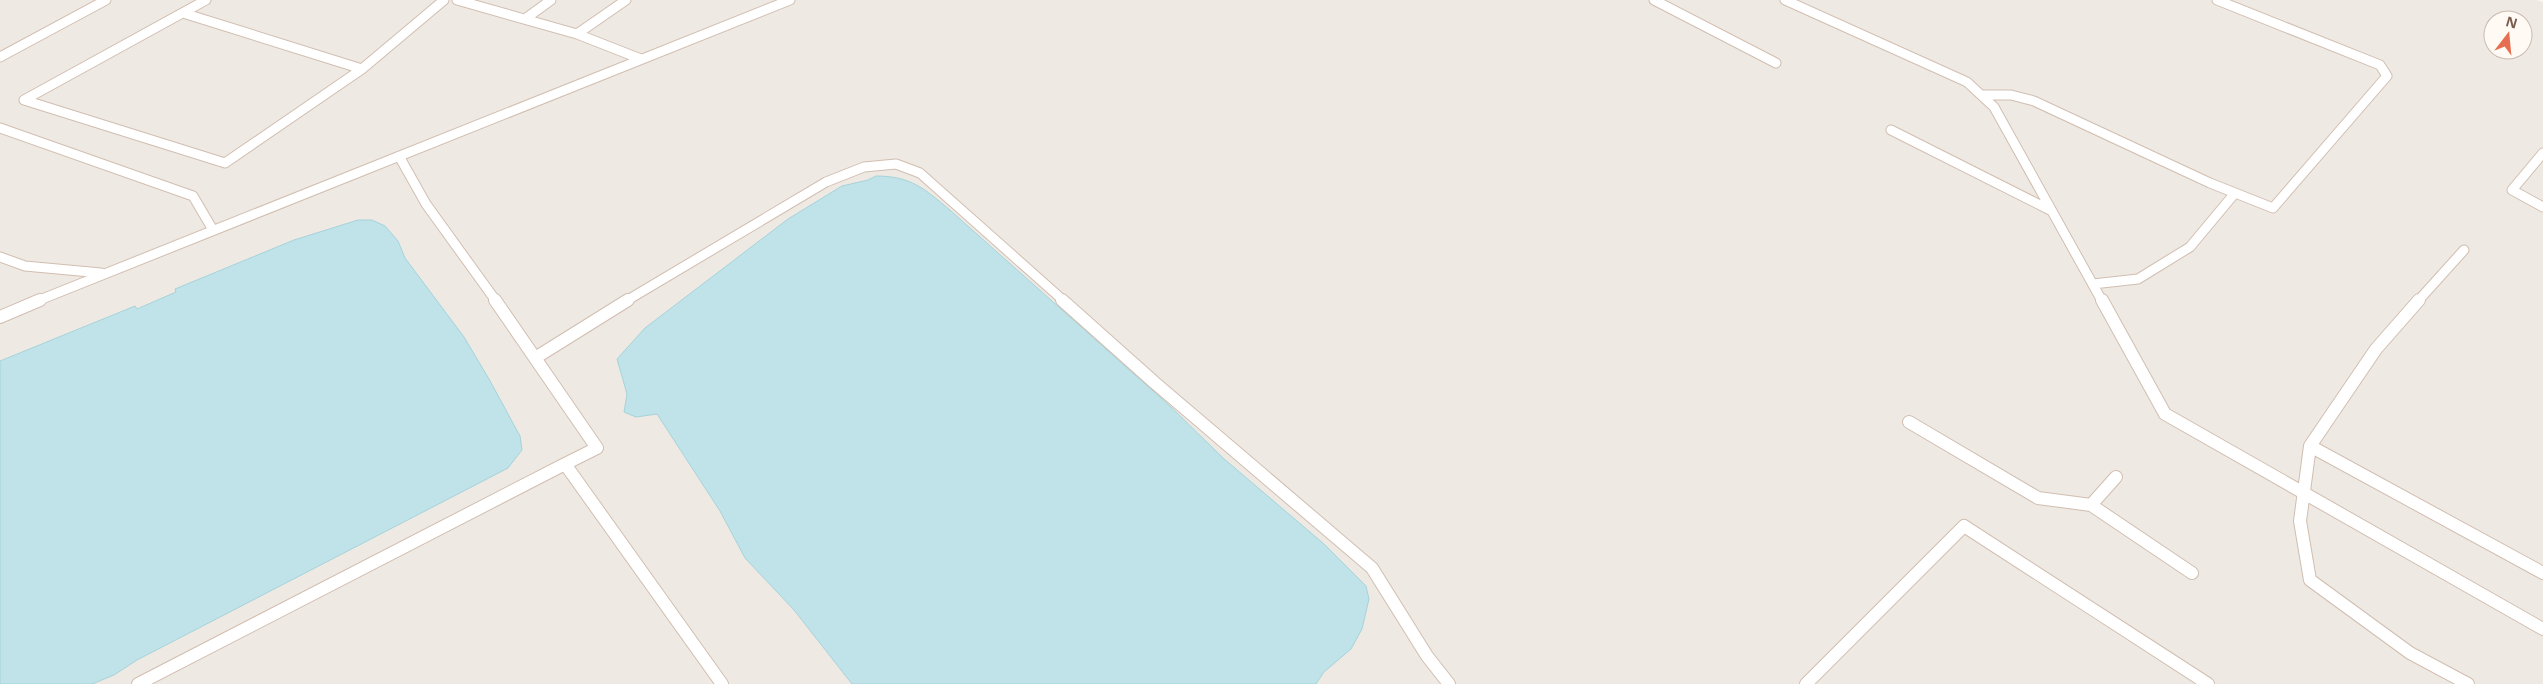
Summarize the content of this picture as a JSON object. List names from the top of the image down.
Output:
{
  "north": "top"
}
